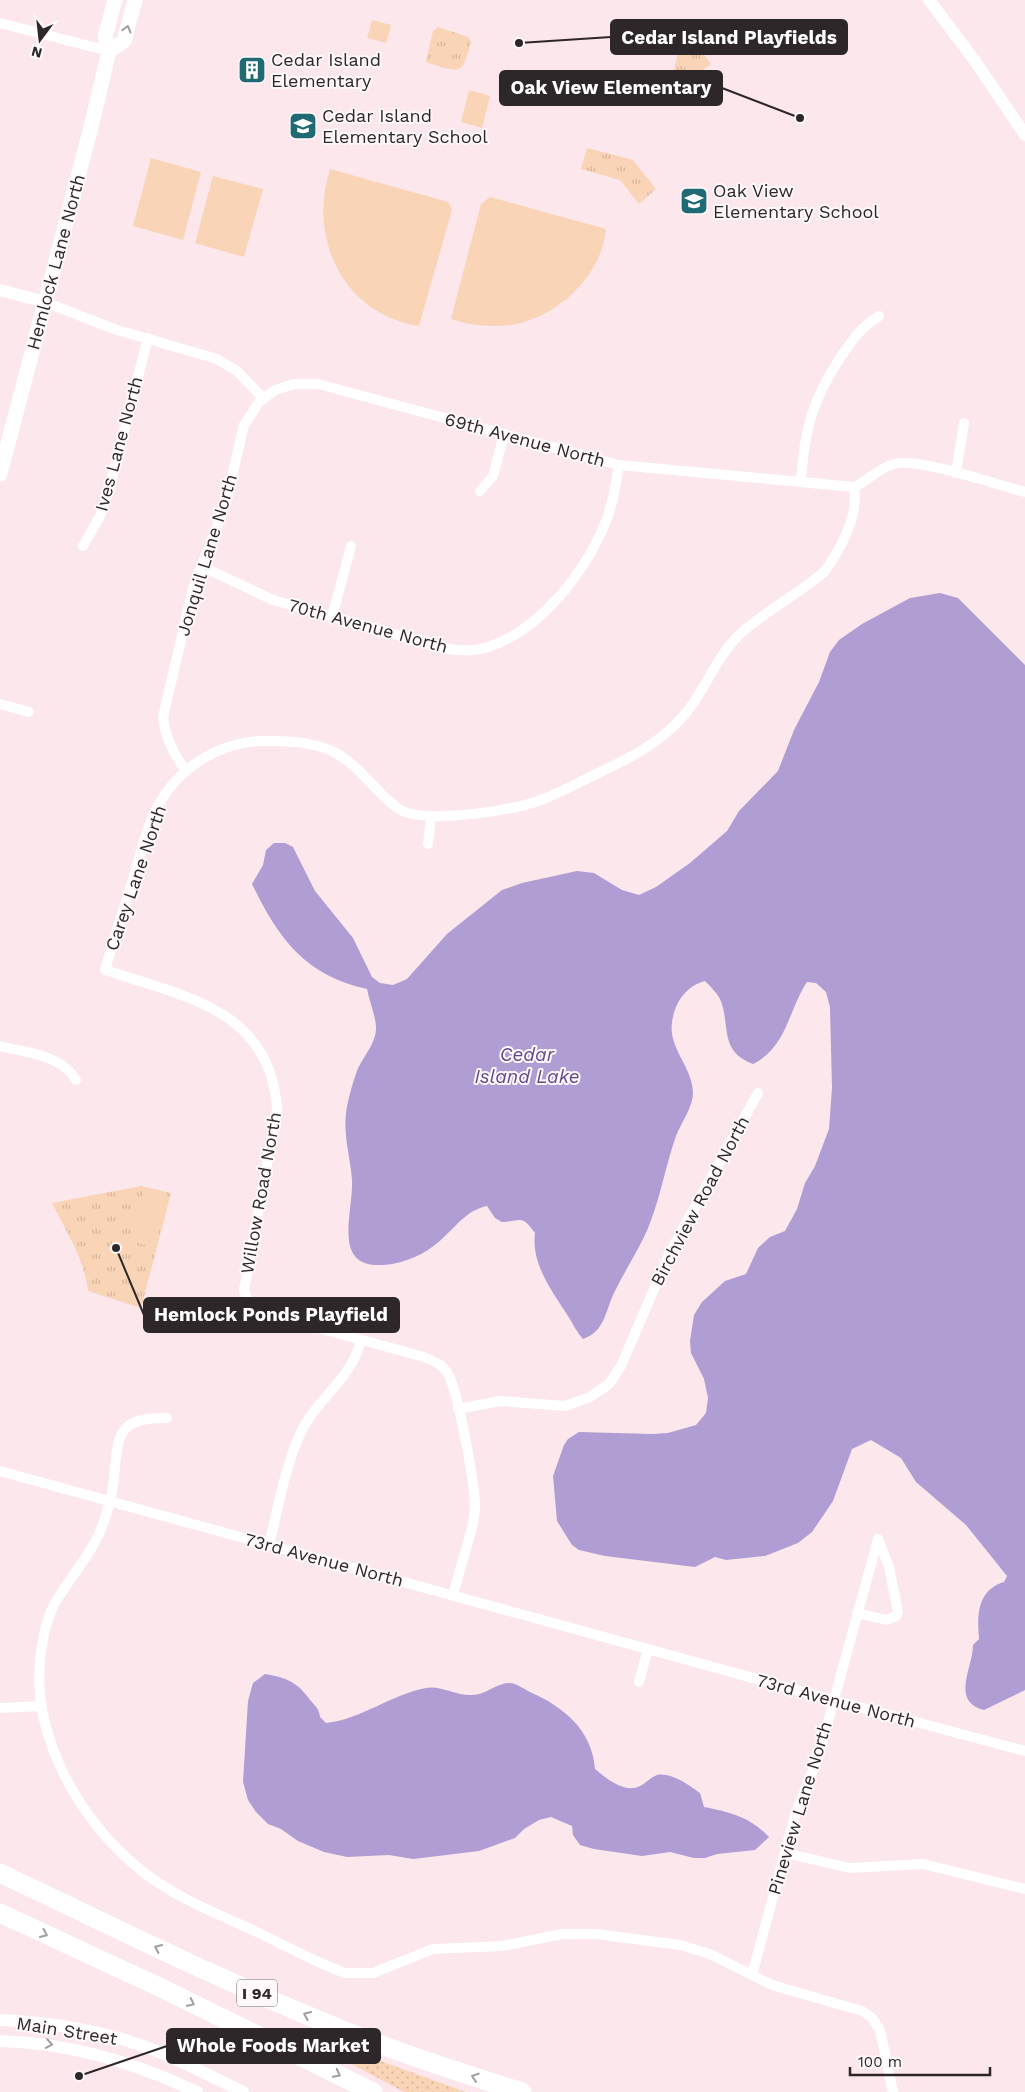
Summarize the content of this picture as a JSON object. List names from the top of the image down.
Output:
{
  "streets": {
    "highway": ["I 94"],
    "main road": ["Hemlock Lane North"],
    "street": [
      "69th Avenue North",
      "Ives Lane North",
      "Jonquil Lane North",
      "70th Avenue North",
      "Carey Lane North",
      "Willow Road North",
      "Birchview Road North",
      "73rd Avenue North",
      "Pineview Lane North",
      "Main Street"
    ]
  },
  "crossings": [
    ["69th Avenue North", "Jonquil Lane North"],
    ["69th Avenue North", "70th Avenue North"],
    ["69th Avenue North", "Carey Lane North"],
    ["Jonquil Lane North", "70th Avenue North"],
    ["Jonquil Lane North", "Carey Lane North"],
    ["Carey Lane North", "Willow Road North"],
    ["73rd Avenue North", "Pineview Lane North"]
  ],
  "water": ["Cedar Island Lake"],
  "places": {
    "other": [
      "Cedar Island Playfields",
      "Oak View Elementary",
      "Hemlock Ponds Playfield",
      "Whole Foods Market"
    ],
    "building": ["Cedar Island Elementary"],
    "school or university": ["Cedar Island Elementary School", "Oak View Elementary School"]
  },
  "scale_bar": "100 m",
  "north": "bottom"
}
